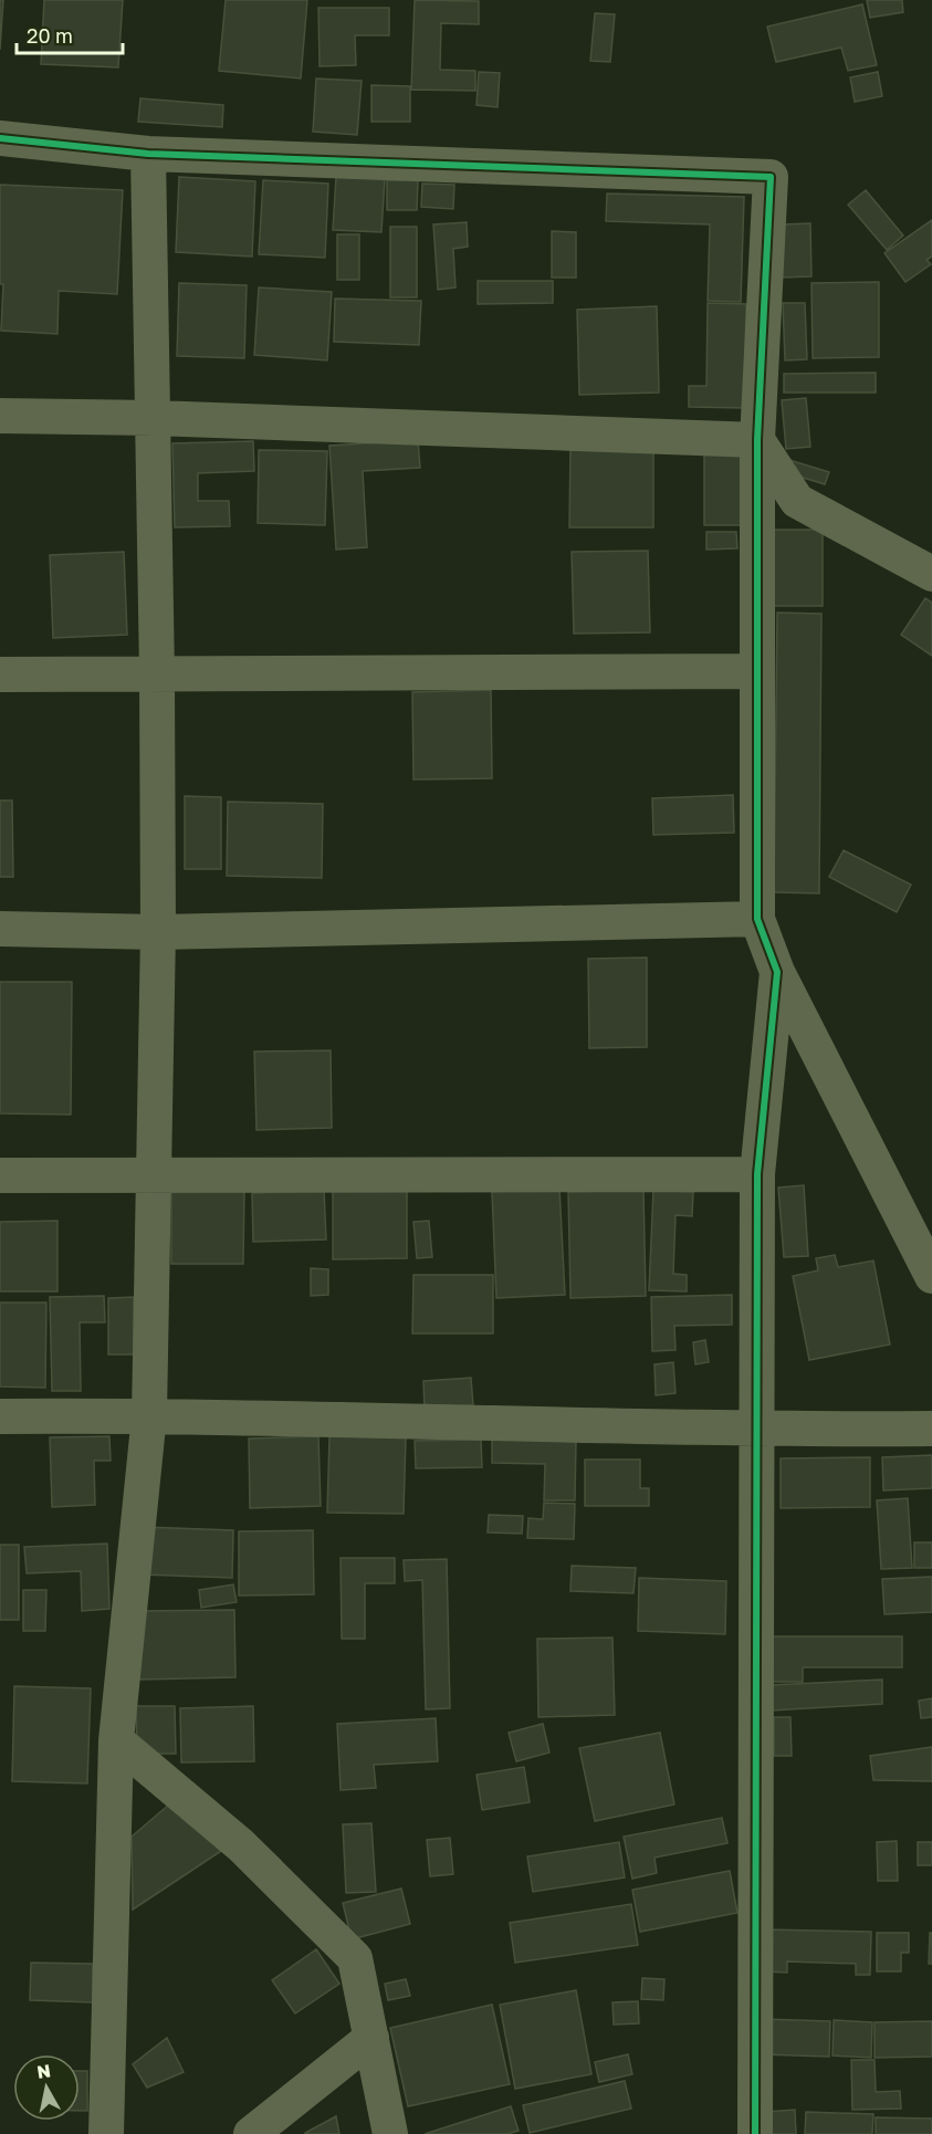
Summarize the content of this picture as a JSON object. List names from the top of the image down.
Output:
{
  "scale_bar": "20 m",
  "north": "top"
}
